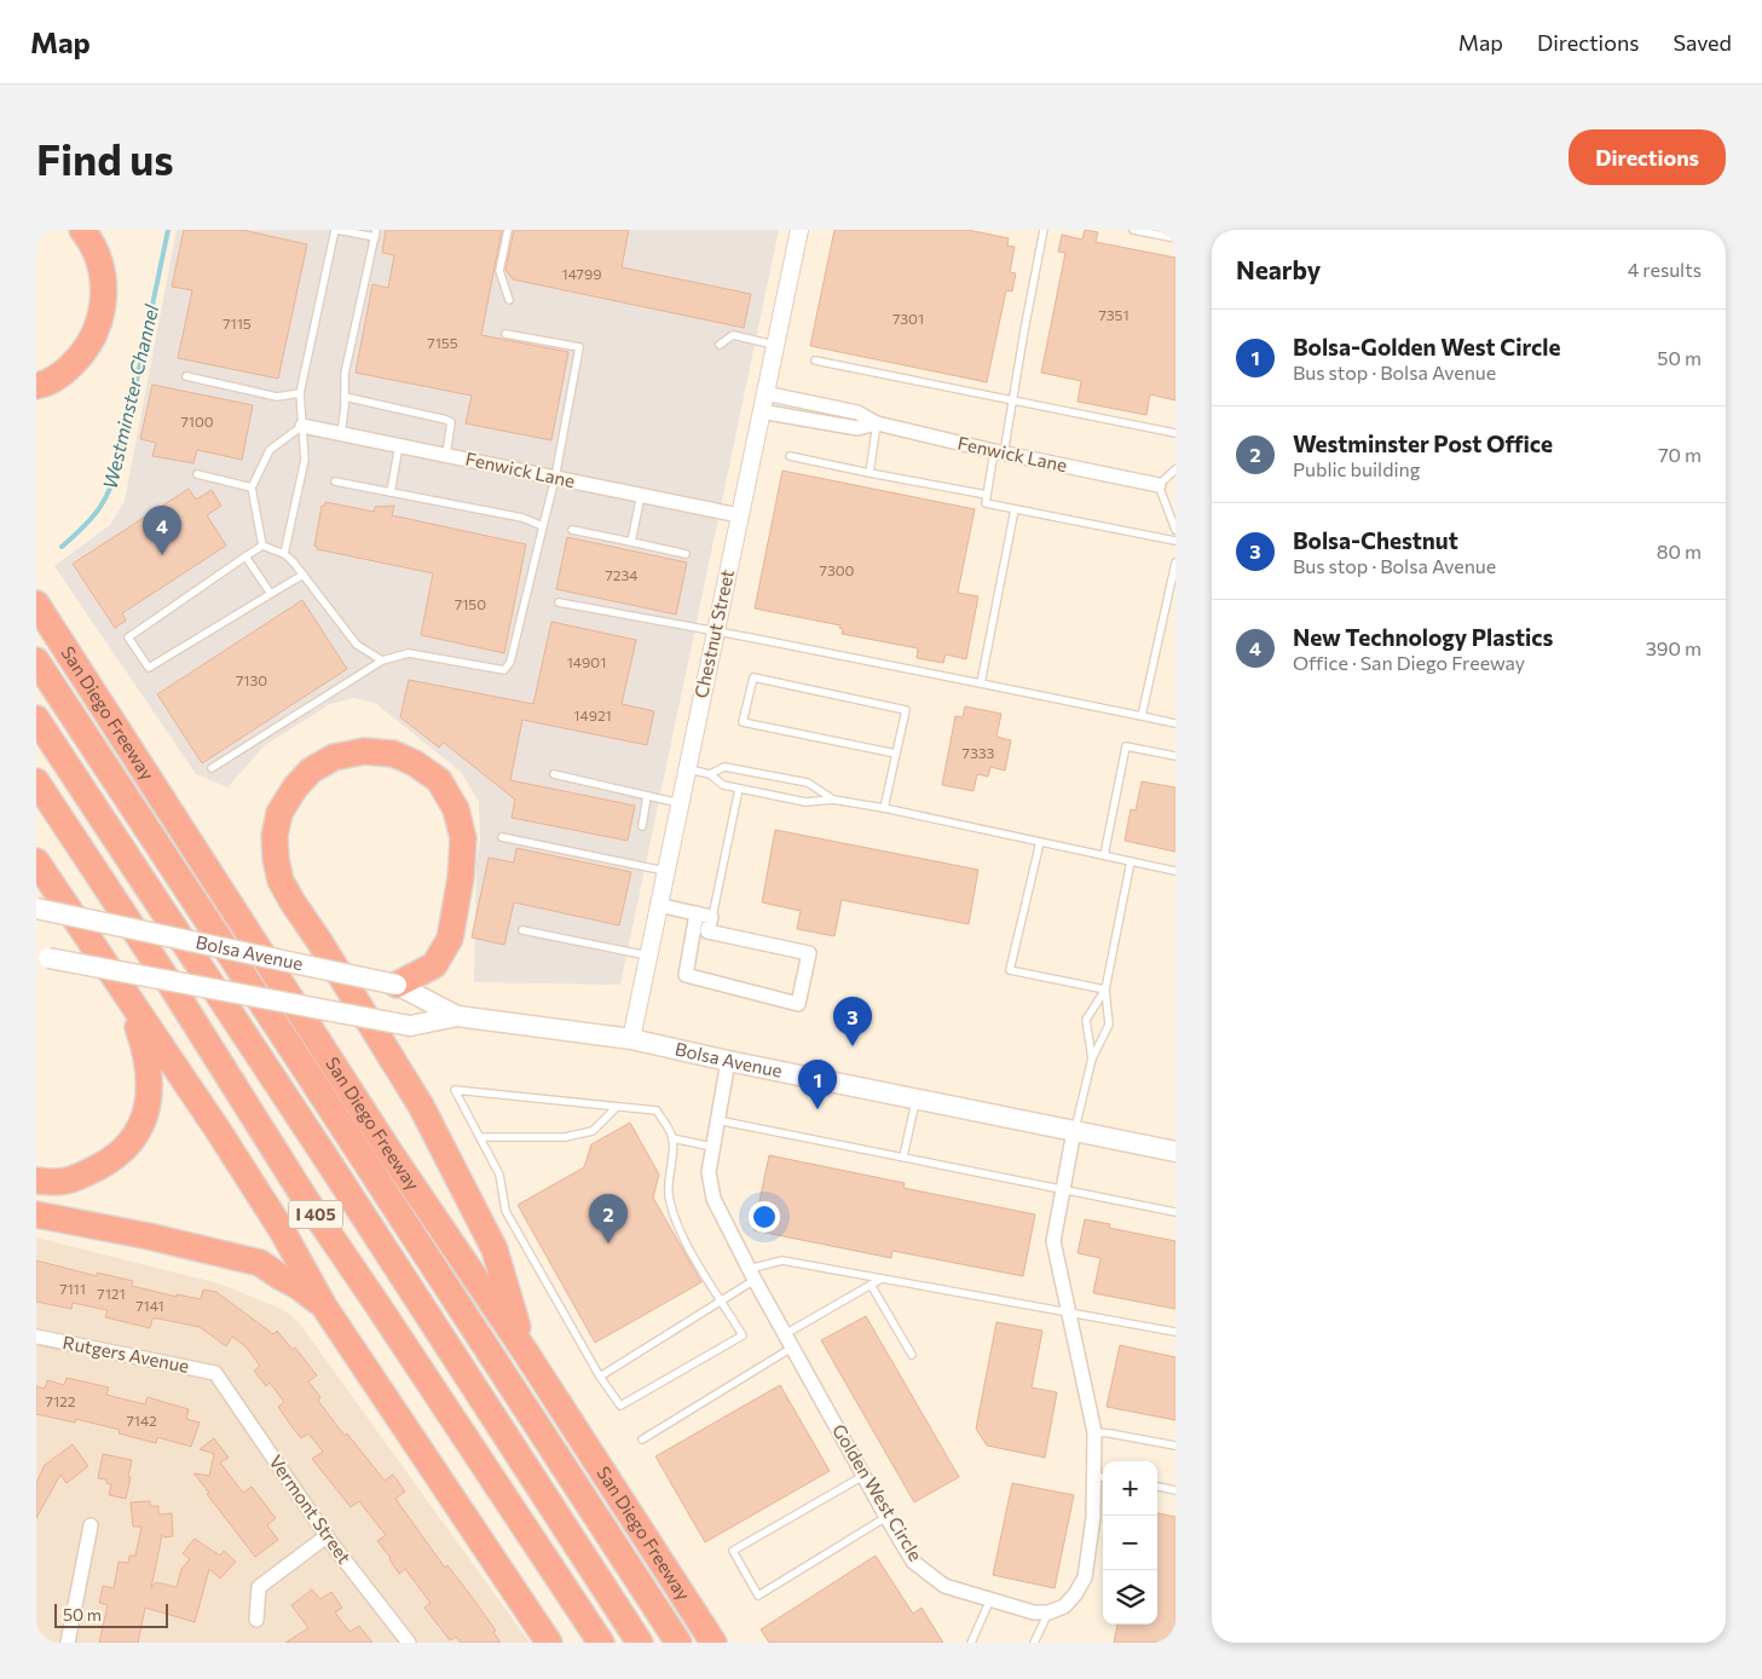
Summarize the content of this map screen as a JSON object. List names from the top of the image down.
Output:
{
  "streets": {
    "highway": ["San Diego Freeway", "I 405"],
    "main road": ["Bolsa Avenue"],
    "street": [
      "Fenwick Lane",
      "Chestnut Street",
      "Rutgers Avenue",
      "Golden West Circle",
      "Vermont Street"
    ]
  },
  "crossings": [
    ["Fenwick Lane", "Chestnut Street"],
    ["Chestnut Street", "Bolsa Avenue"],
    ["Bolsa Avenue", "Golden West Circle"],
    ["Rutgers Avenue", "Vermont Street"]
  ],
  "water": ["Westminster Channel"],
  "house_numbers": [
    "14799",
    "7351",
    "7301",
    "7115",
    "7155",
    "7100",
    "7300",
    "7234",
    "7150",
    "14901",
    "7130",
    "14921",
    "7333",
    "7111",
    "7121",
    "7141",
    "7122",
    "7142"
  ],
  "scale_bar": "50 m",
  "page": {
    "header": "Map",
    "nav": ["Map", "Directions", "Saved"],
    "buttons": "Directions",
    "title": "Find us",
    "heading": ["Nearby", "4 results"],
    "list": [
      {
        "mark": "1",
        "name": "Bolsa-Golden West Circle",
        "note": "Bus stop · Bolsa Avenue",
        "value": "50 m"
      },
      {
        "mark": "2",
        "name": "Westminster Post Office",
        "note": "Public building",
        "value": "70 m"
      },
      {
        "mark": "3",
        "name": "Bolsa-Chestnut",
        "note": "Bus stop · Bolsa Avenue",
        "value": "80 m"
      },
      {
        "mark": "4",
        "name": "New Technology Plastics",
        "note": "Office · San Diego Freeway",
        "value": "390 m"
      }
    ],
    "pins": [
      "4",
      "3",
      "1",
      "2"
    ],
    "map_buttons": ["+", "−"],
    "scale": "50 m"
  }
}
